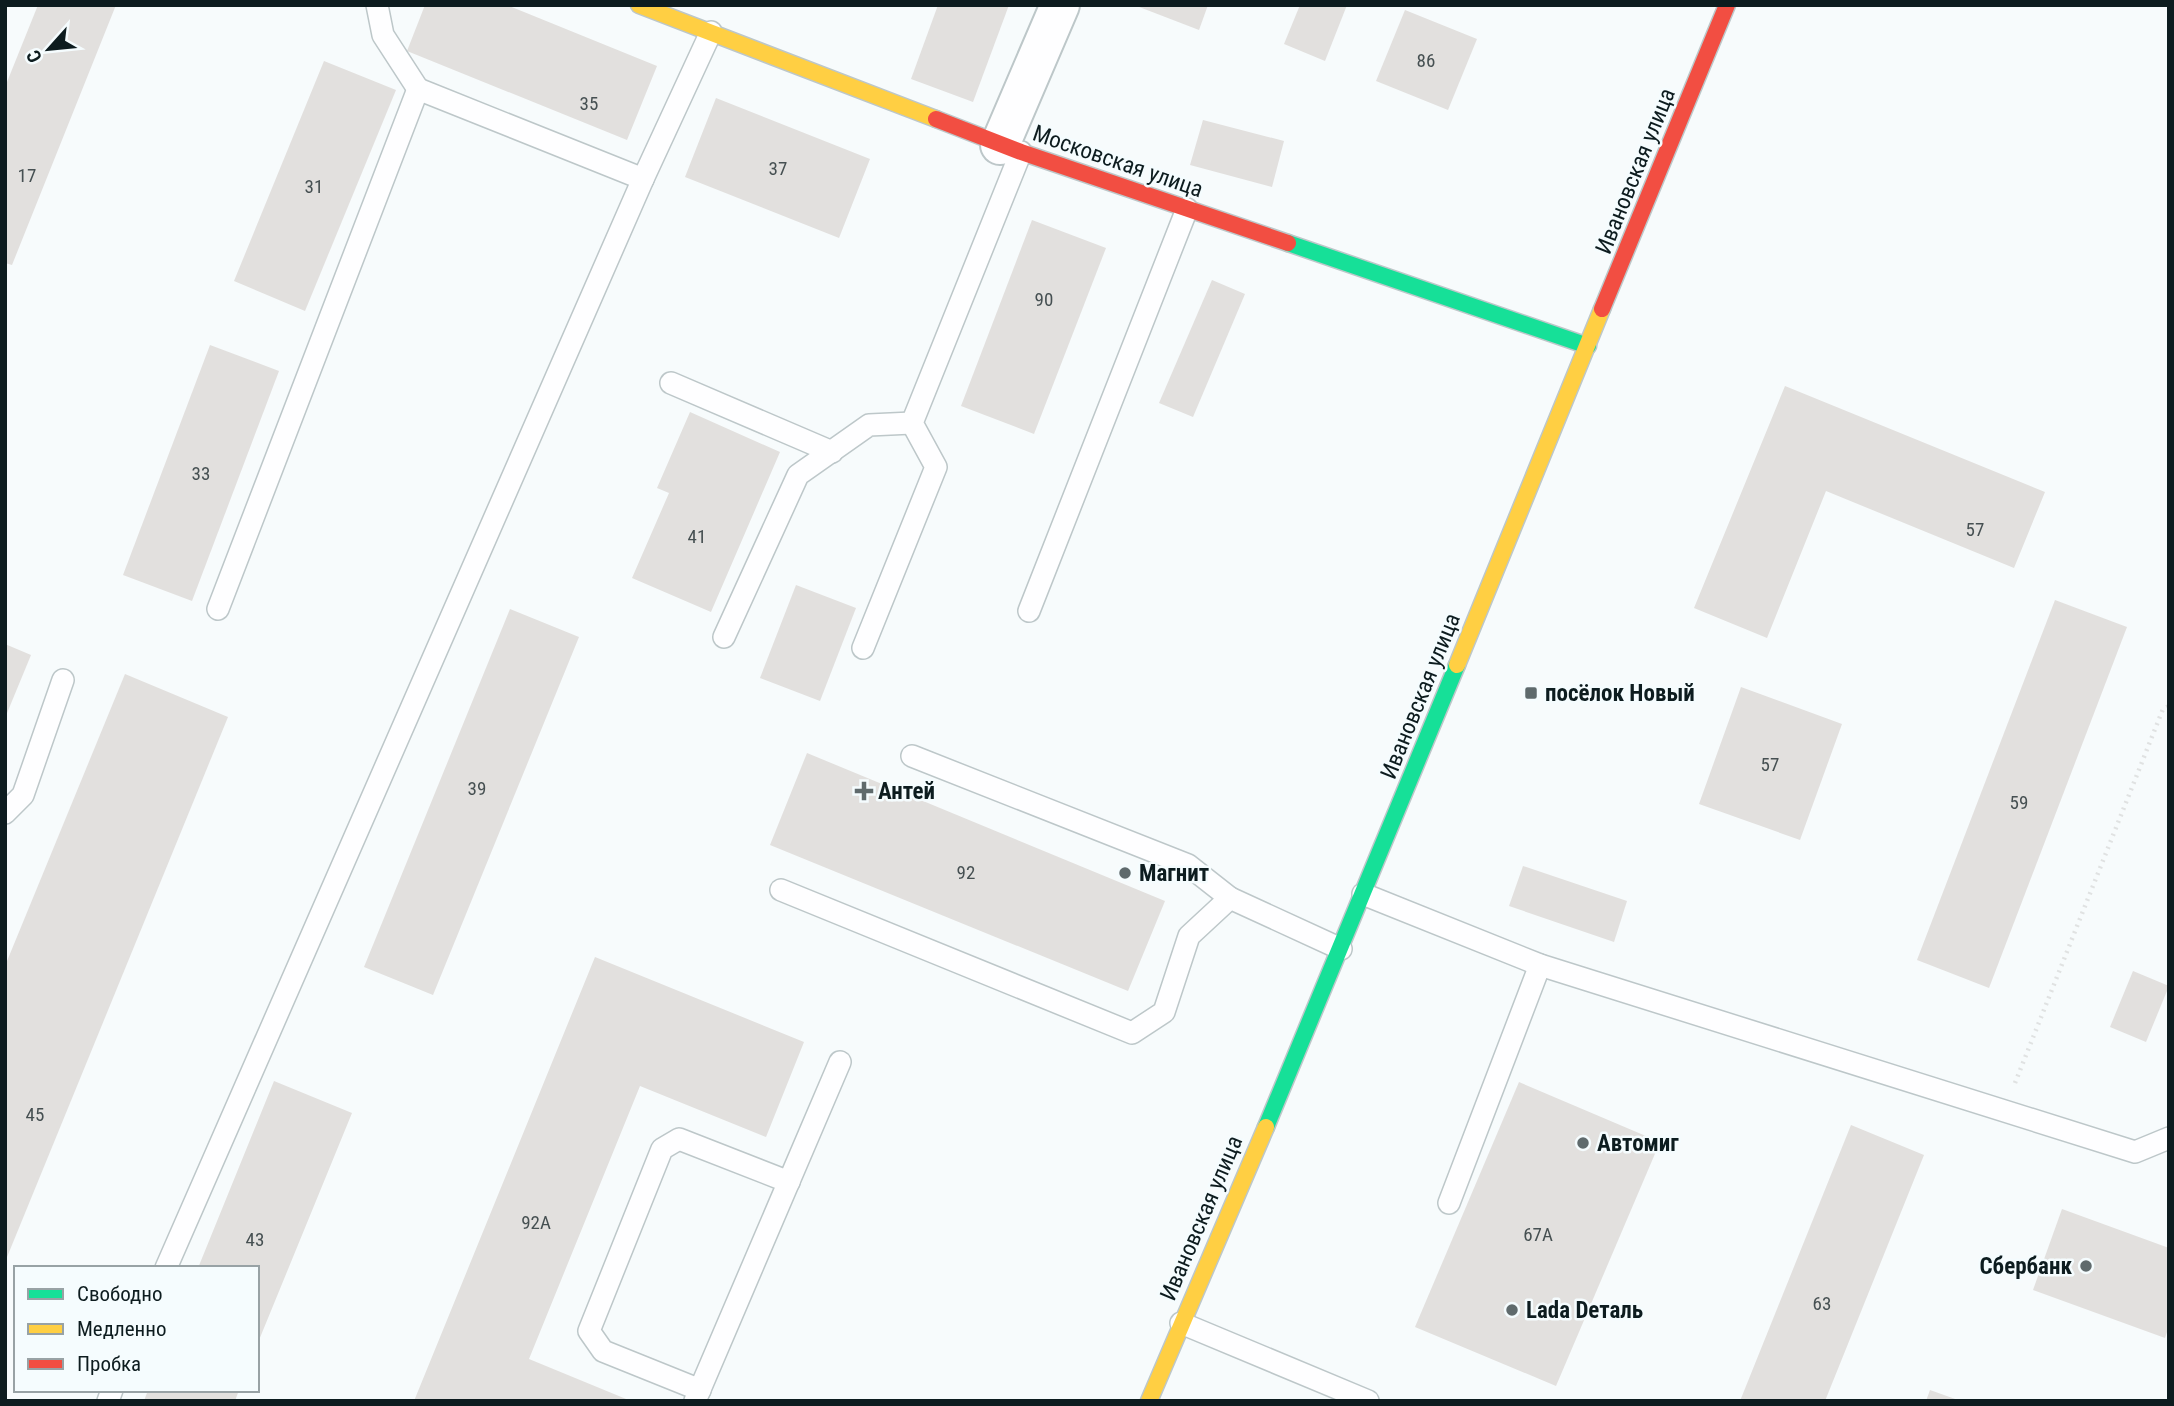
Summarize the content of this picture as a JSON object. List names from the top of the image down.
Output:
{
  "streets": {
    "main road": ["Московская улица", "Ивановская улица"]
  },
  "crossings": [
    ["Московская улица", "Ивановская улица"]
  ],
  "places": {
    "transit": ["посёлок Новый"],
    "health": ["Антей"],
    "other": [
      "Магнит",
      "Автомиг",
      "Сбербанк",
      "Lada Dеталь"
    ]
  },
  "house_numbers": [
    "86",
    "35",
    "37",
    "17",
    "31",
    "90",
    "33",
    "57",
    "41",
    "57",
    "39",
    "59",
    "92",
    "45",
    "92А",
    "67А",
    "43",
    "63"
  ],
  "legend": ["Свободно", "Медленно", "Пробка"],
  "north": "bottom left"
}
